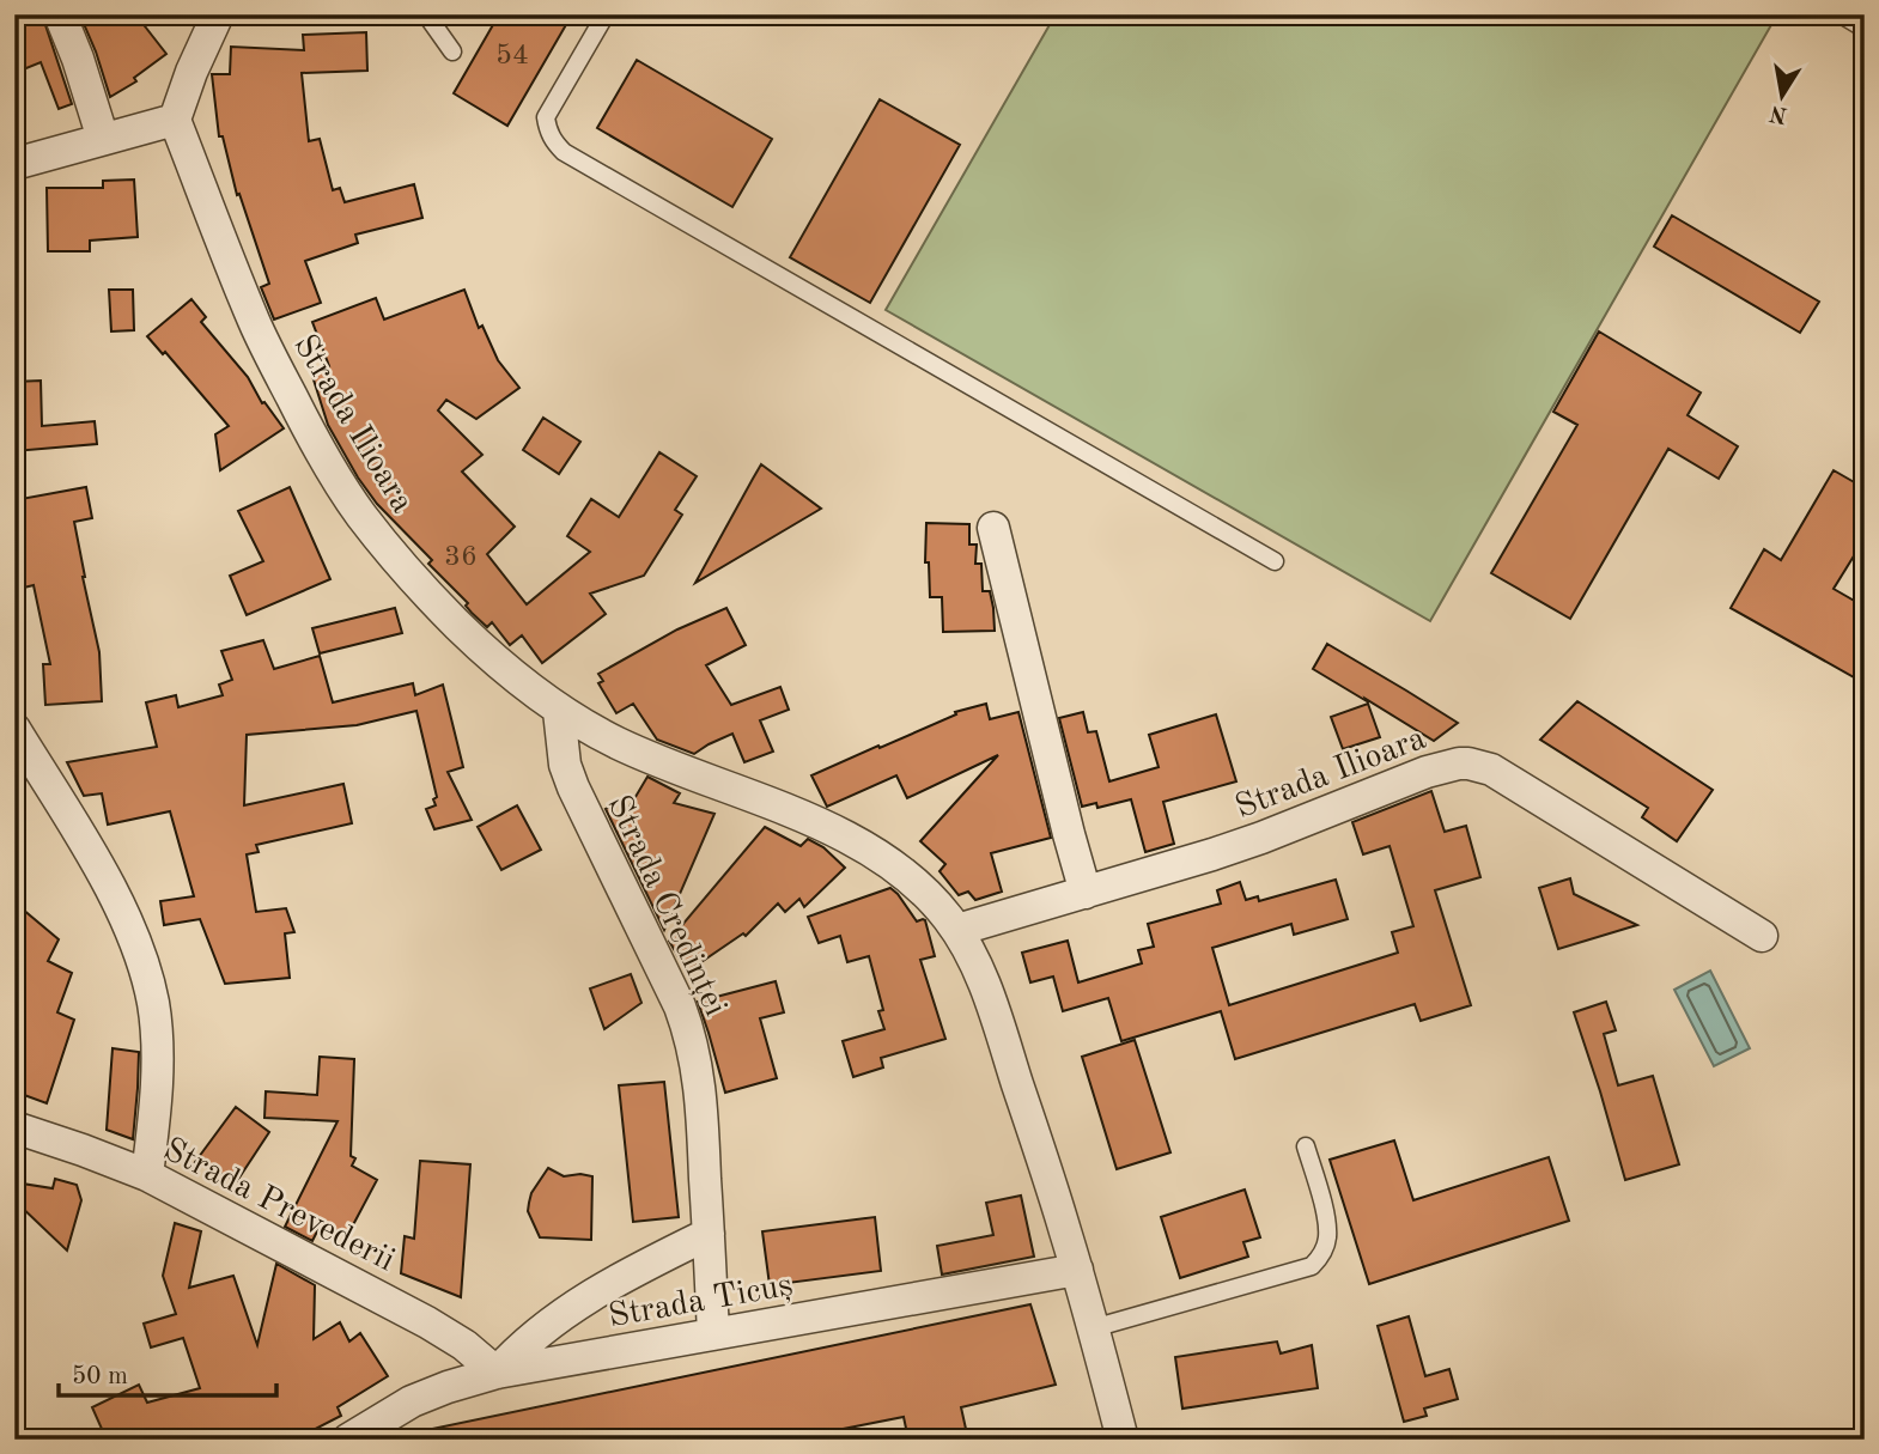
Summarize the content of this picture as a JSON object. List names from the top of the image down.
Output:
{
  "streets": {
    "street": [
      "Strada Ilioara",
      "Strada Credinței",
      "Strada Prevederii",
      "Strada Ticuș"
    ]
  },
  "crossings": [
    ["Strada Ilioara", "Strada Credinței"],
    ["Strada Ilioara", "Strada Ticuș"],
    ["Strada Credinței", "Strada Ticuș"],
    ["Strada Prevederii", "Strada Ticuș"]
  ],
  "house_numbers": ["54", "36"],
  "scale_bar": "50 m",
  "north": "bottom"
}
